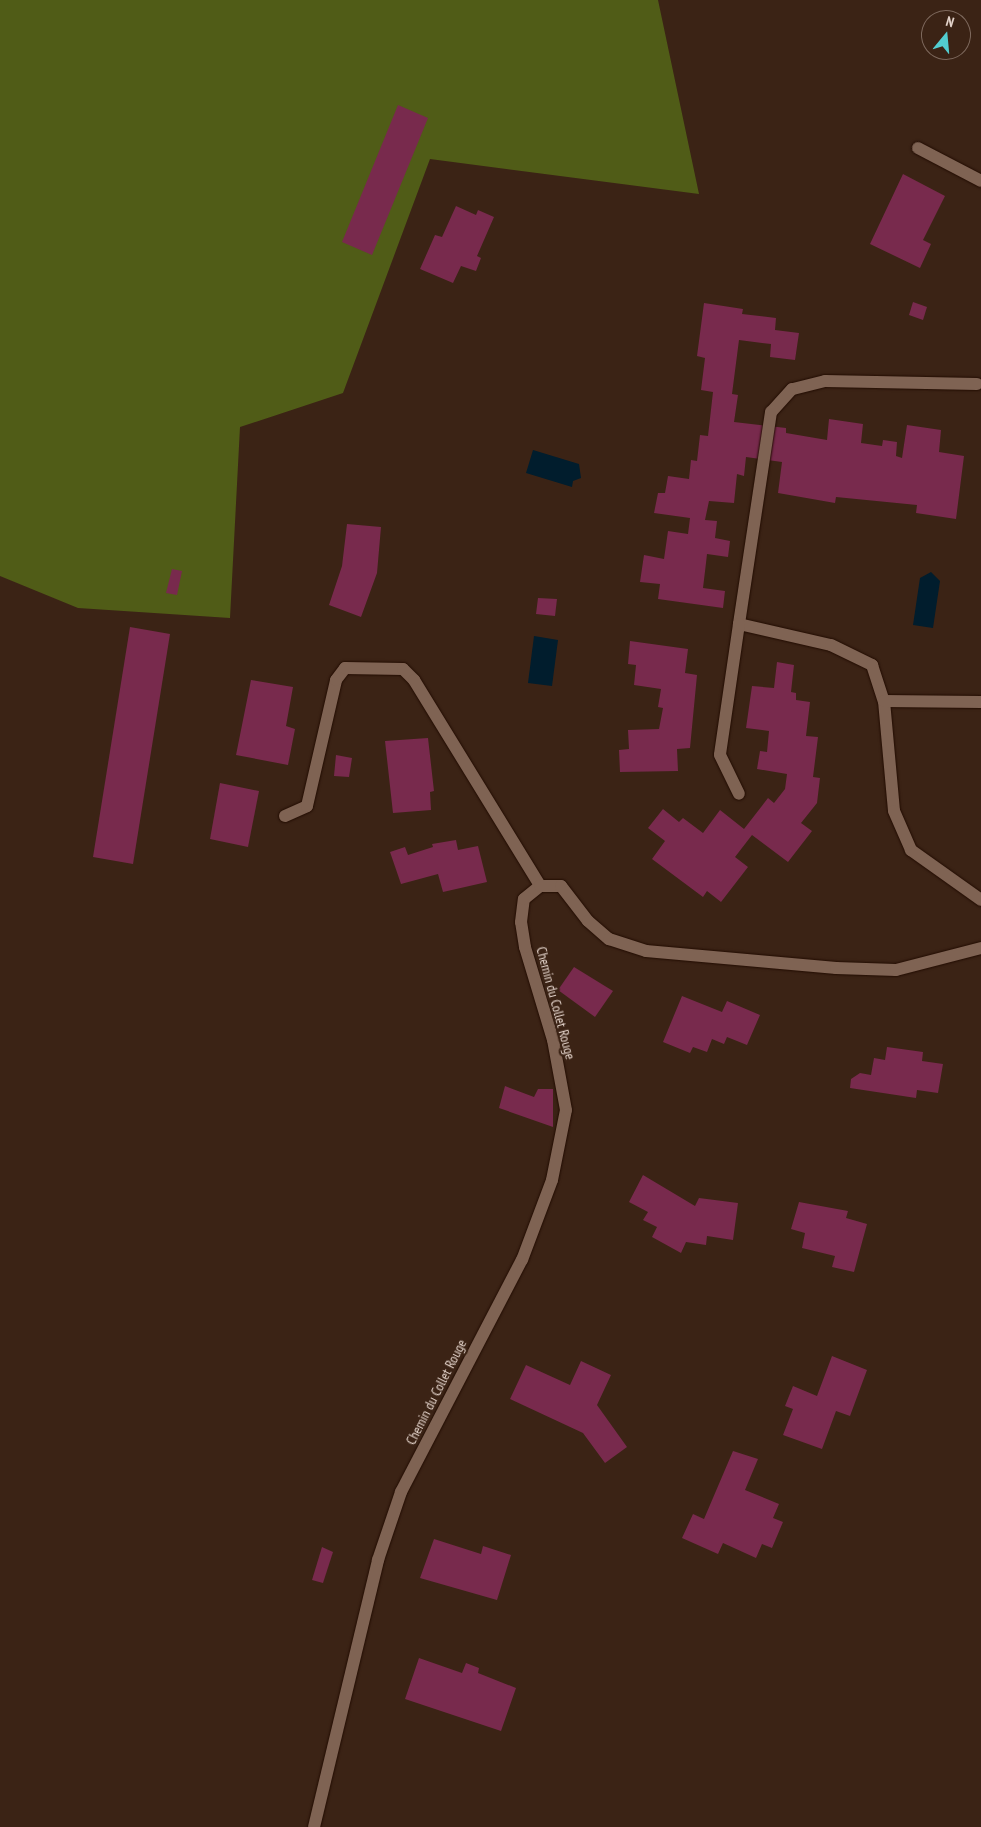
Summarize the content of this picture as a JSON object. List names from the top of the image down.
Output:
{
  "streets": {
    "street": ["Chemin du Collet Rouge"]
  },
  "north": "top"
}
